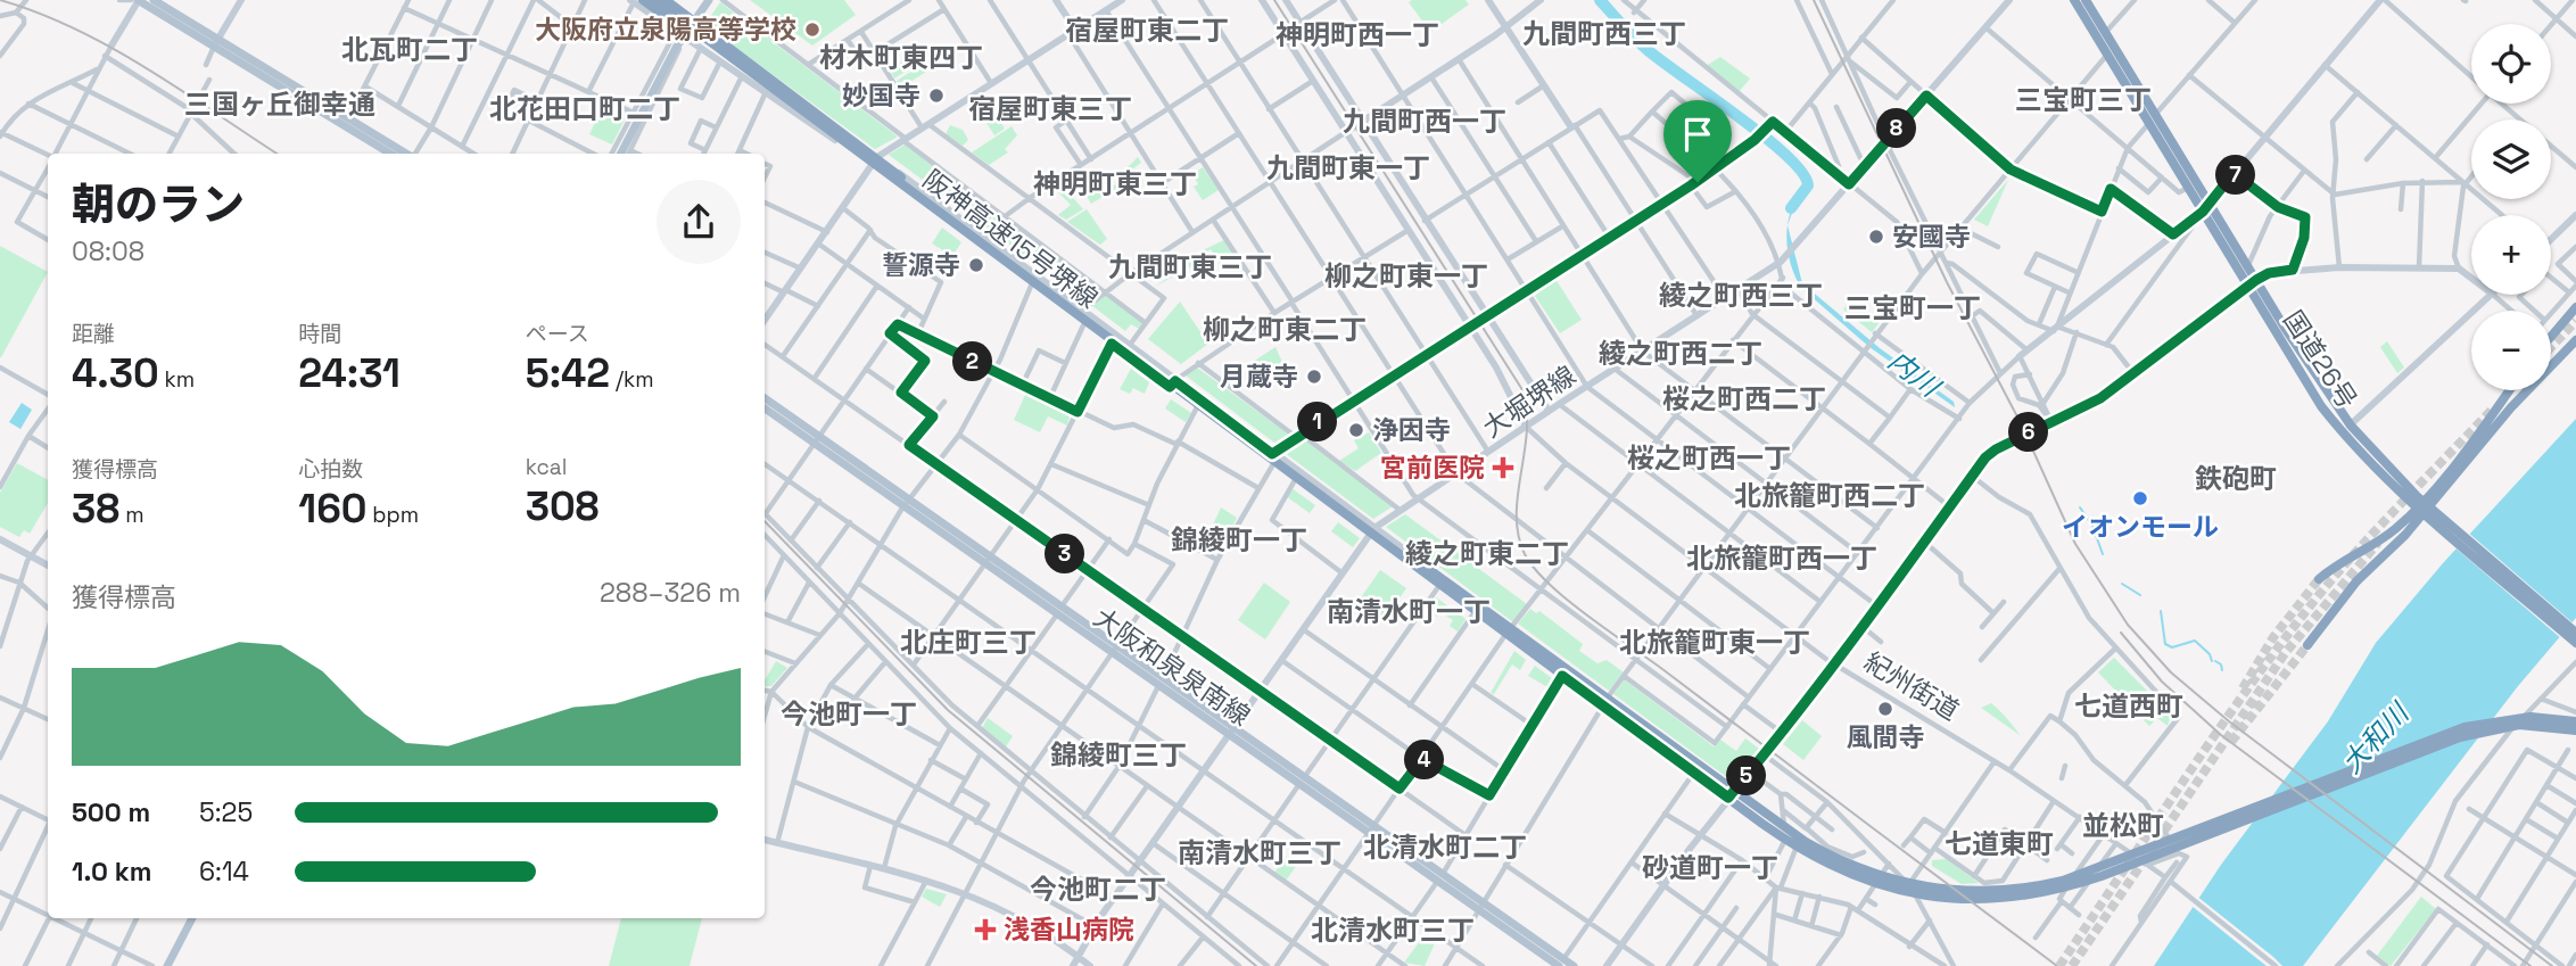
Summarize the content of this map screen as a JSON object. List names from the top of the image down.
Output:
{
  "streets": {
    "highway": ["阪神高速15号堺線", "国道26号"],
    "main road": ["大阪和泉泉南線"],
    "street": ["大堀堺線", "紀州街道"]
  },
  "crossings": [
    ["大堀堺線", "大阪和泉泉南線"],
    ["大堀堺線", "紀州街道"]
  ],
  "districts": [
    "宿屋町東二丁",
    "九間町西三丁",
    "神明町西一丁",
    "北瓦町二丁",
    "材木町東四丁",
    "三宝町三丁",
    "三国ヶ丘御幸通",
    "北花田口町二丁",
    "宿屋町東三丁",
    "九間町西一丁",
    "九間町東一丁",
    "神明町東三丁",
    "九間町東三丁",
    "柳之町東一丁",
    "綾之町西三丁",
    "三宝町一丁",
    "柳之町東二丁",
    "綾之町西二丁",
    "桜之町西二丁",
    "桜之町西一丁",
    "鉄砲町",
    "北旅籠町西二丁",
    "錦綾町一丁",
    "綾之町東二丁",
    "北旅籠町西一丁",
    "南清水町一丁",
    "北庄町三丁",
    "北旅籠町東一丁",
    "七道西町",
    "今池町一丁",
    "錦綾町三丁",
    "並松町",
    "七道東町",
    "北清水町二丁",
    "南清水町三丁",
    "砂道町一丁",
    "今池町二丁",
    "北清水町三丁"
  ],
  "water": ["内川", "大和川"],
  "places": {
    "other": [
      "大阪府立泉陽高等学校",
      "妙国寺",
      "安國寺",
      "誓源寺",
      "月蔵寺",
      "浄因寺",
      "イオンモール",
      "風間寺"
    ],
    "health": ["宮前医院", "浅香山病院"]
  },
  "page": {
    "map_buttons": ["+", "−"],
    "pins": [
      "8",
      "7",
      "2",
      "1",
      "6",
      "3",
      "4",
      "5"
    ],
    "heading": ["朝のラン", "08:08"],
    "stats": [
      ["距離", "4.30 km"],
      ["時間", "24:31"],
      ["ペース", "5:42 /km"],
      ["獲得標高", "38 m"],
      ["心拍数", "160 bpm"],
      ["kcal", "308"]
    ],
    "chart": ["獲得標高", "288–326 m"],
    "list": [
      {
        "name": "500 m",
        "note": "5:25"
      },
      {
        "name": "1.0 km",
        "note": "6:14"
      }
    ]
  }
}
